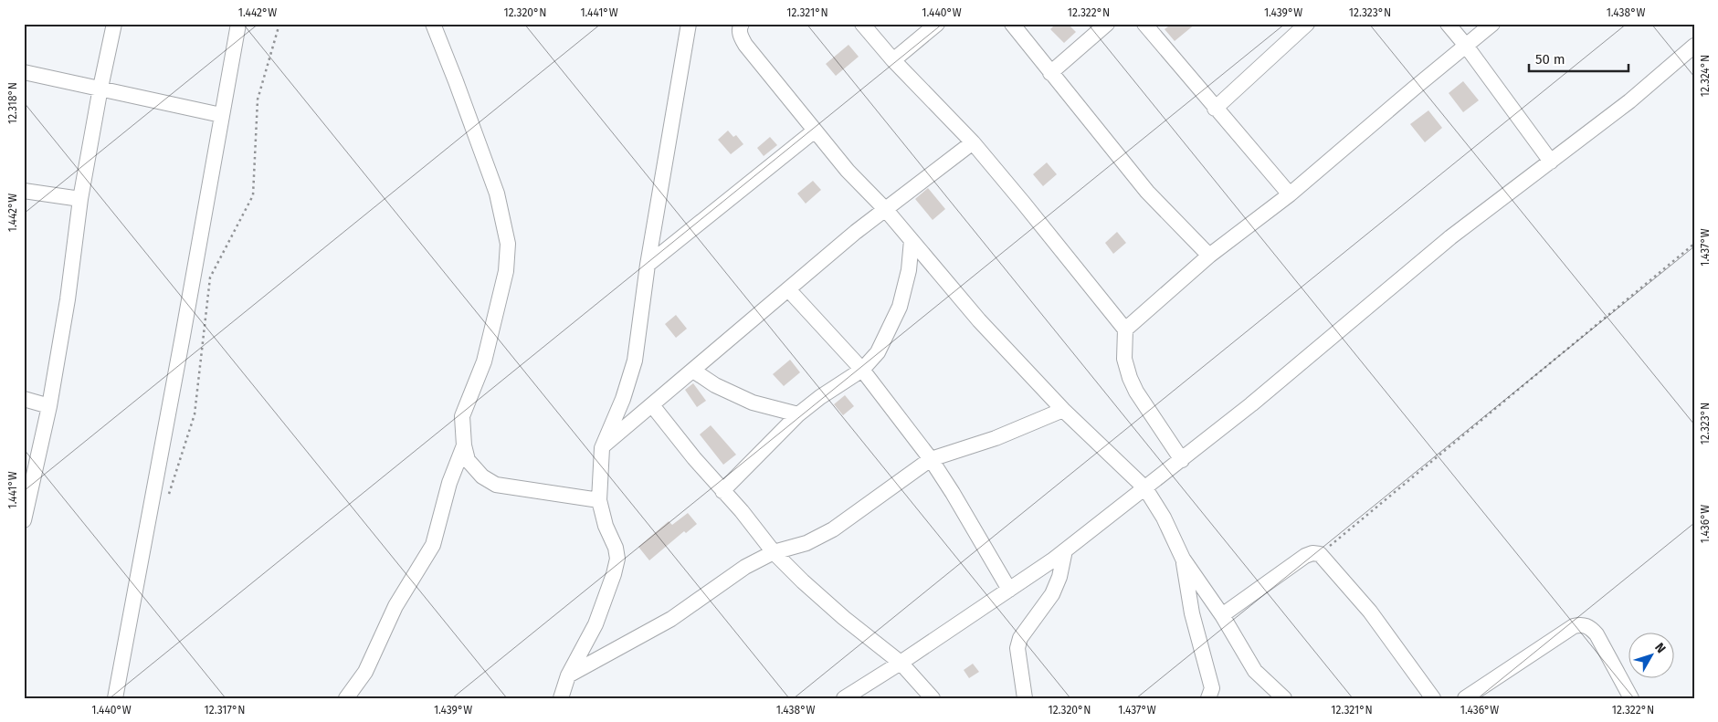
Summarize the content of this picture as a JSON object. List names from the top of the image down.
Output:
{
  "scale_bar": "50 m",
  "north": "top right",
  "coordinates": [
    "1.442°W",
    "12.320°N",
    "1.441°W",
    "12.321°N",
    "1.440°W",
    "12.322°N",
    "1.439°W",
    "12.323°N",
    "1.438°W",
    "12.324°N",
    "12.318°N",
    "1.437°W",
    "1.436°W",
    "12.317°N"
  ]
}
